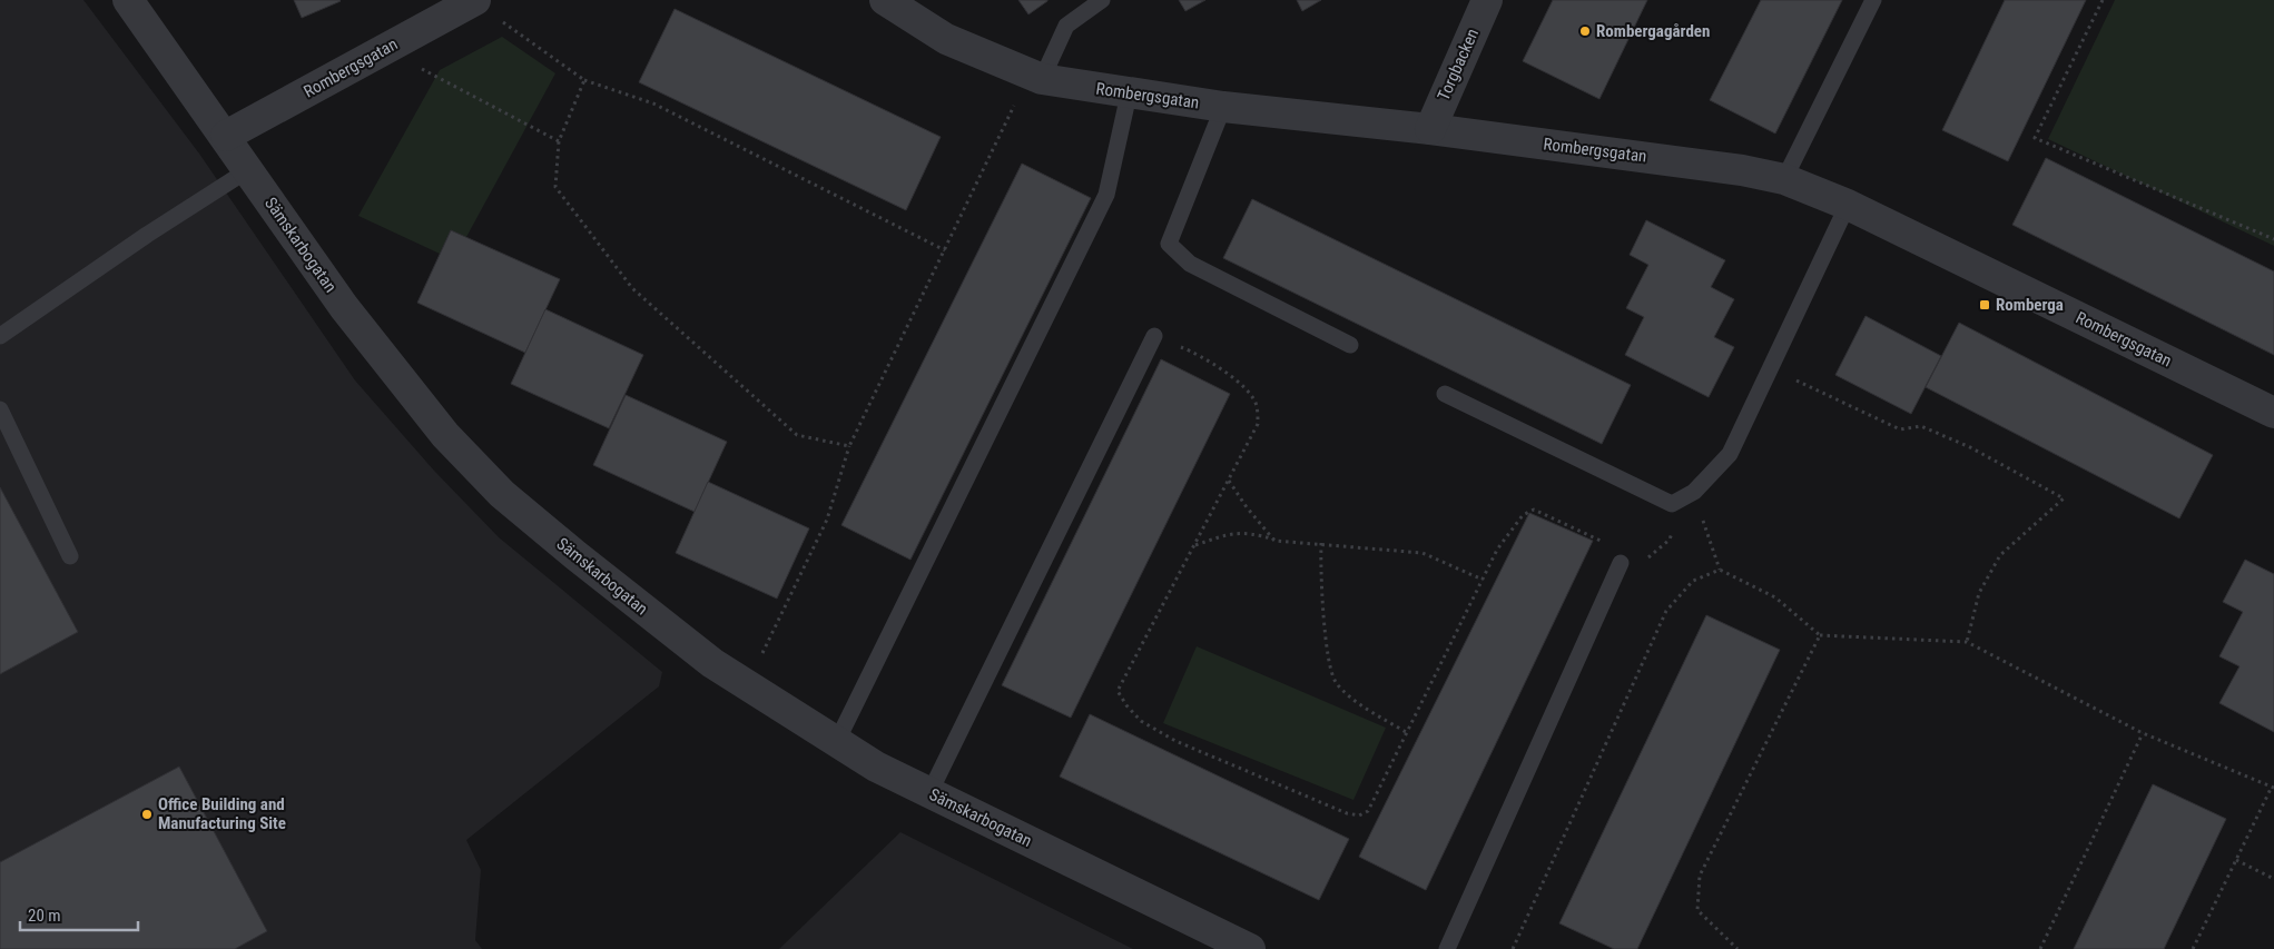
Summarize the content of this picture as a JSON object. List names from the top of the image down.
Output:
{
  "streets": {
    "street": ["Torgbacken", "Rombergsgatan", "Sämskarbogatan"]
  },
  "crossings": [
    ["Torgbacken", "Rombergsgatan"],
    ["Rombergsgatan", "Sämskarbogatan"]
  ],
  "places": {
    "other": ["Rombergagården", "Office Building and Manufacturing Site"],
    "transit": ["Romberga"]
  },
  "scale_bar": "20 m"
}
